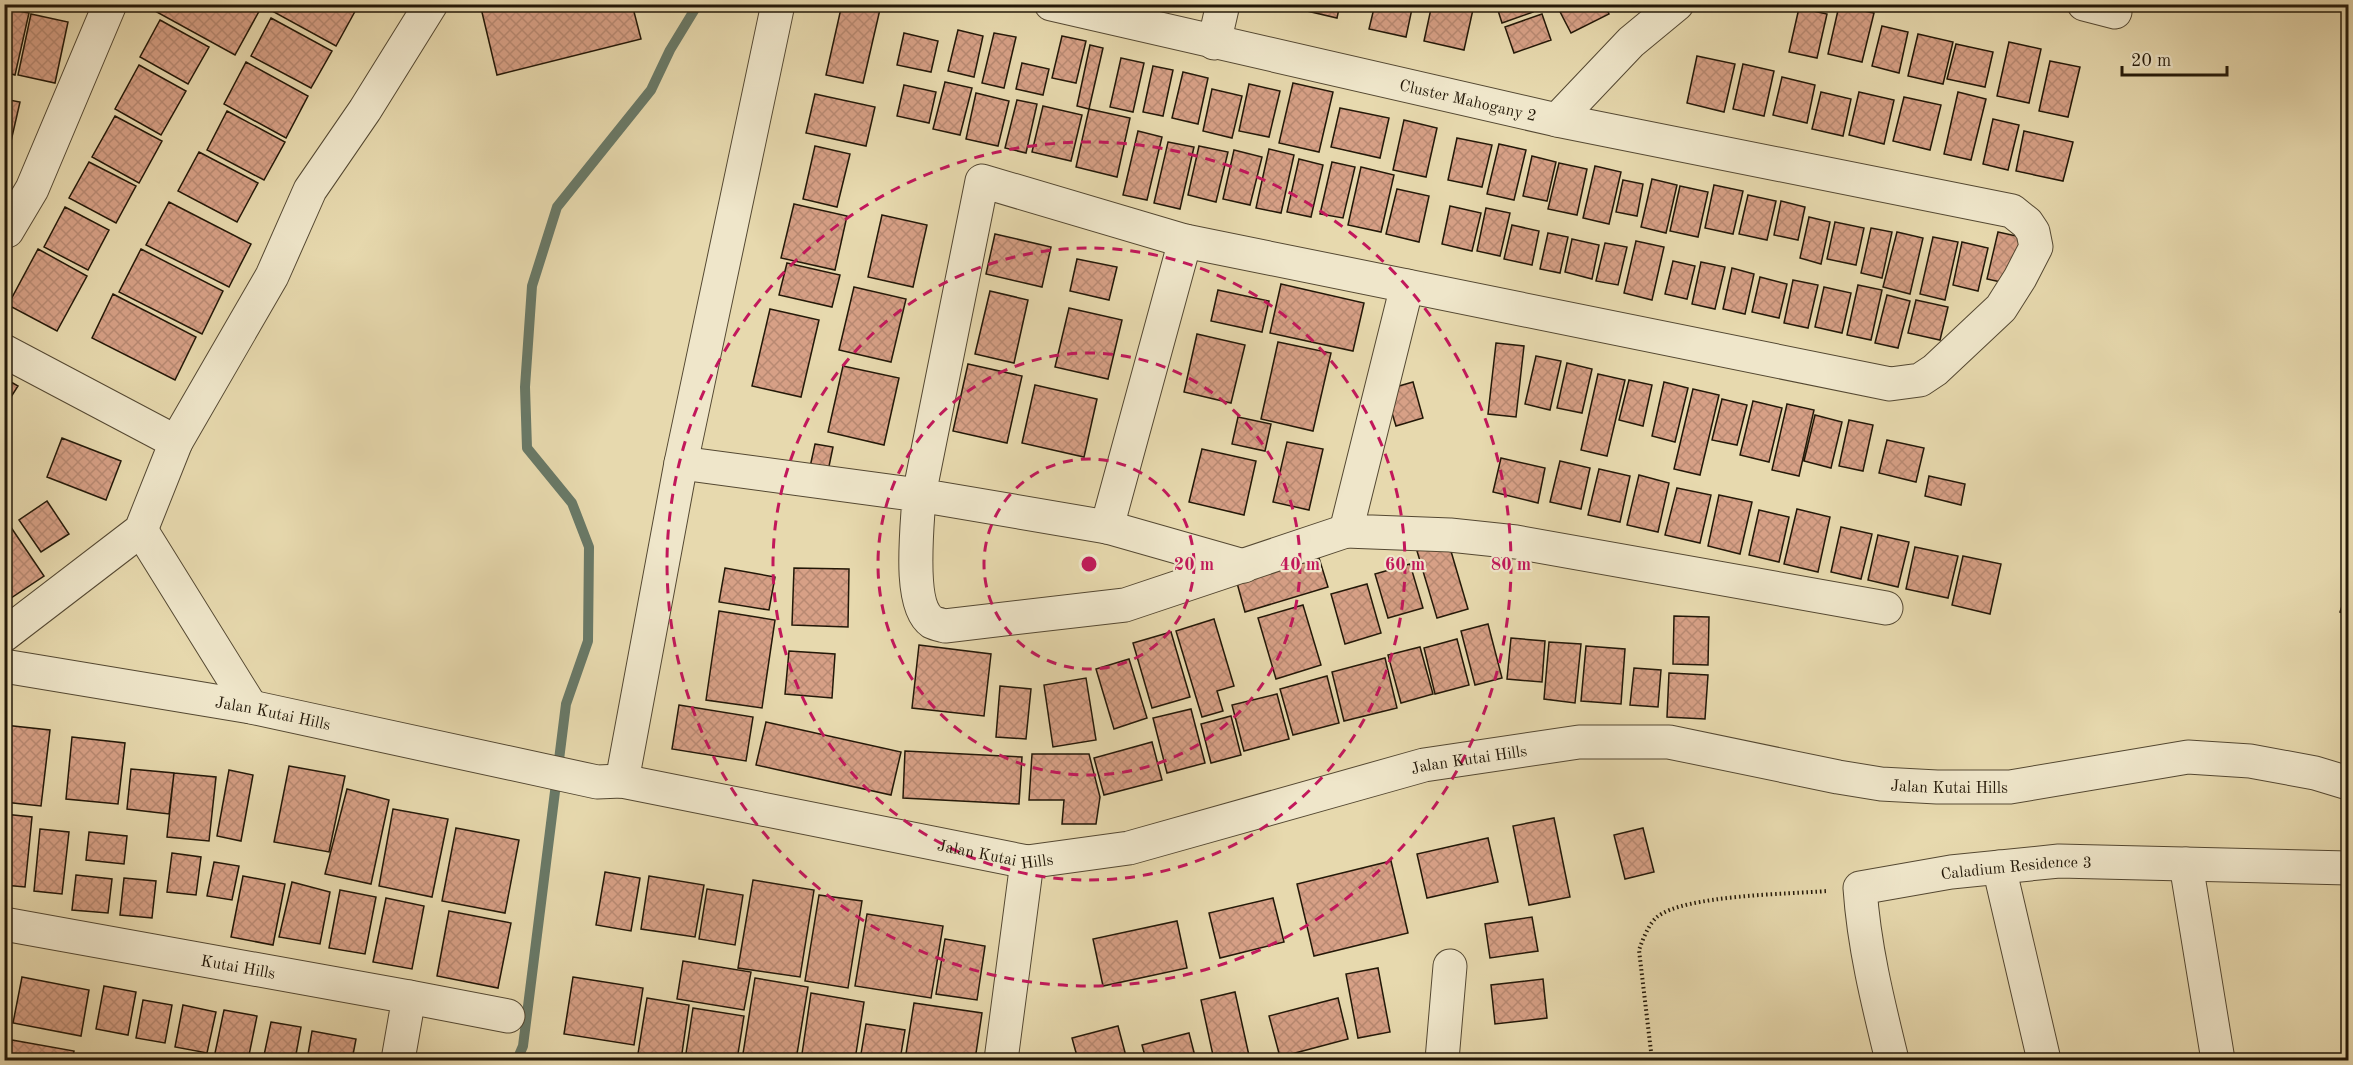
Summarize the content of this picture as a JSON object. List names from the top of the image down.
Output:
{
  "streets": {
    "street": [
      "Cluster Mahogany 2",
      "Jalan Kutai Hills",
      "Caladium Residence 3",
      "Kutai Hills"
    ]
  },
  "scale_bar": "20 m",
  "rings": [
    "20 m",
    "40 m",
    "60 m",
    "80 m"
  ]
}
